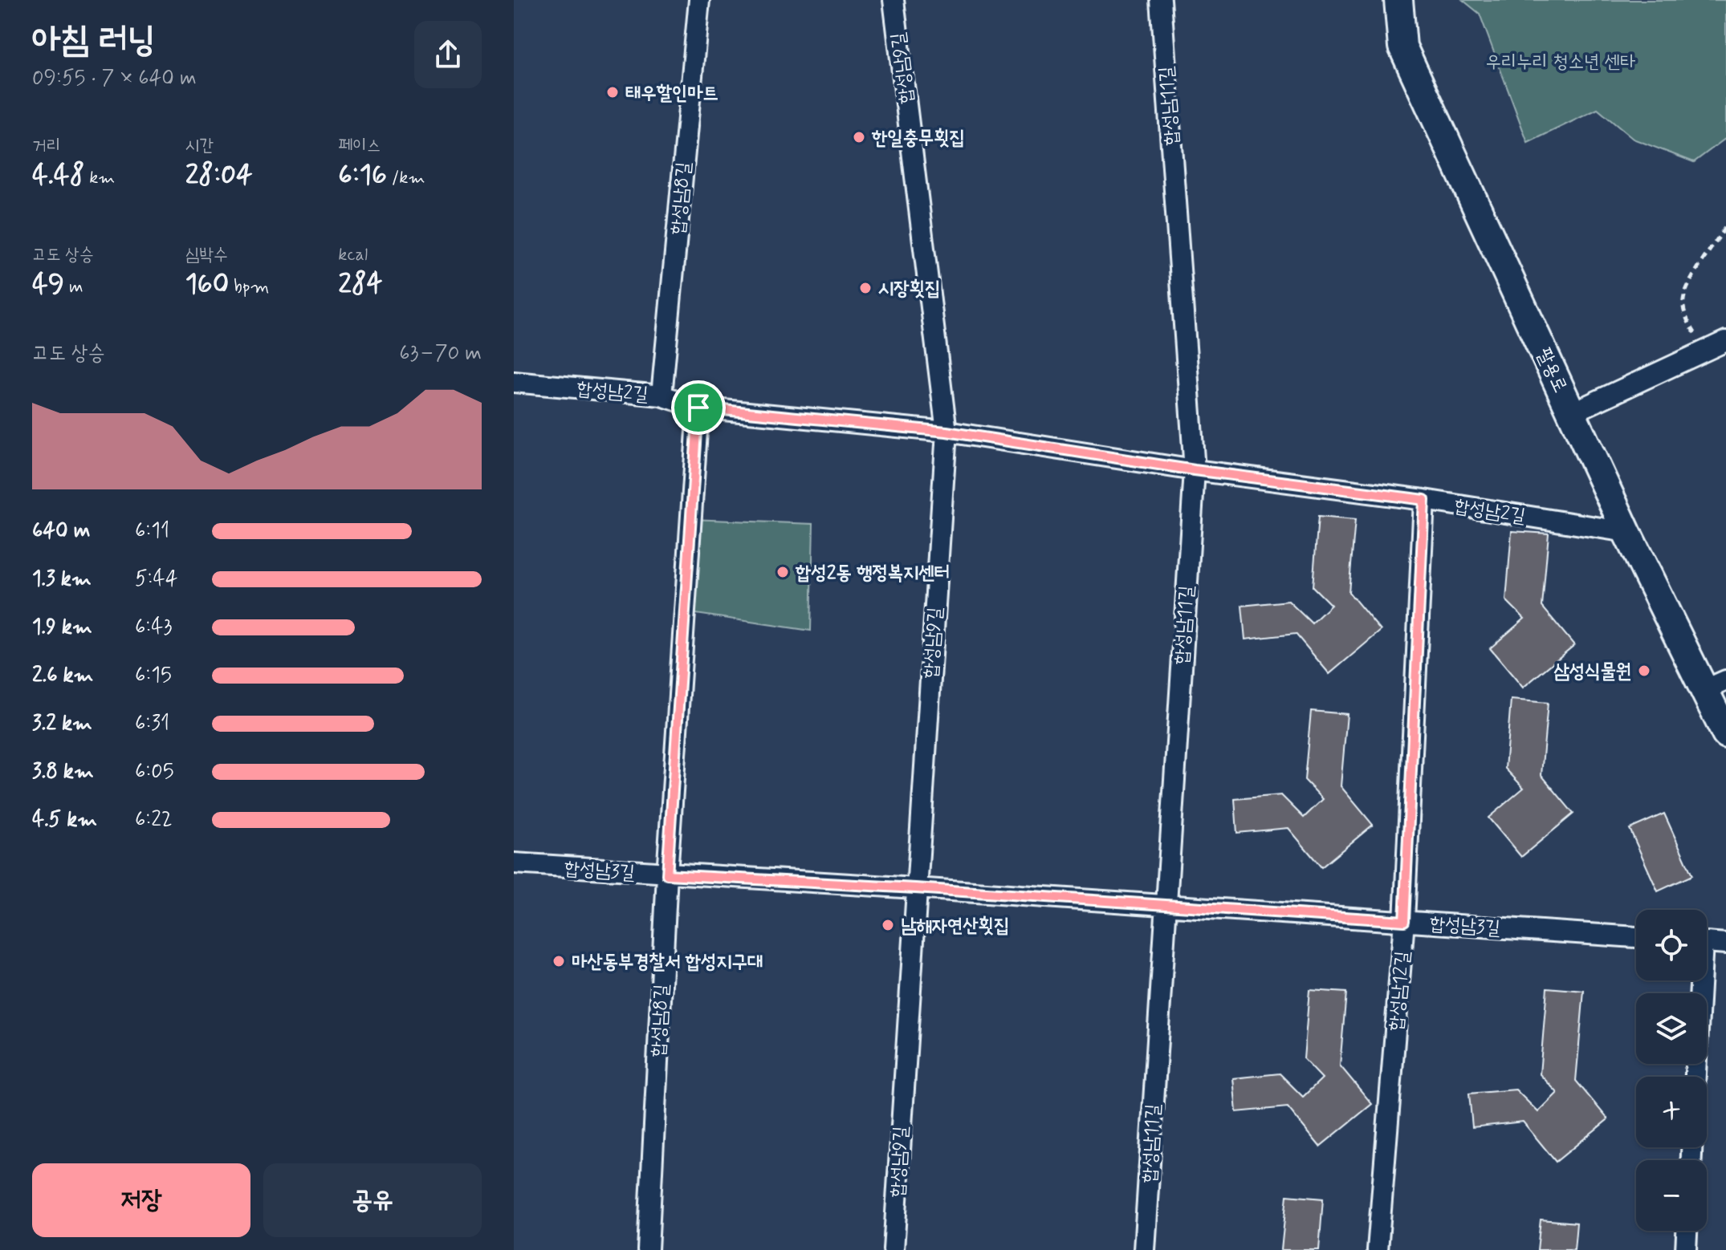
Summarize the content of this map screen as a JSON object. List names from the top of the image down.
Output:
{
  "streets": {
    "main road": ["팔용로"],
    "street": [
      "합성남9길",
      "합성남11길",
      "합성남8길",
      "합성남2길",
      "합성남3길",
      "합성남12길"
    ]
  },
  "crossings": [
    ["합성남9길", "합성남2길"],
    ["합성남9길", "합성남3길"],
    ["합성남11길", "합성남2길"],
    ["합성남11길", "합성남3길"],
    ["합성남8길", "합성남2길"],
    ["합성남8길", "합성남3길"],
    ["팔용로", "합성남2길"],
    ["합성남2길", "합성남12길"],
    ["합성남3길", "합성남12길"]
  ],
  "parks": ["우리누리 청소년 센타"],
  "places": [
    "태우할인마트",
    "한일충무횟집",
    "시장횟집",
    "합성2동 행정복지센터",
    "삼성식물원",
    "남해자연산횟집",
    "마산동부경찰서 합성지구대"
  ],
  "page": {
    "heading": ["아침 러닝", "09:55 · 7 × 640 m"],
    "stats": [
      ["거리", "4.48 km"],
      ["시간", "28:04"],
      ["페이스", "6:16 /km"],
      ["고도 상승", "49 m"],
      ["심박수", "160 bpm"],
      ["kcal", "284"]
    ],
    "chart": ["고도 상승", "63–70 m"],
    "list": [
      {
        "name": "640 m",
        "note": "6:11"
      },
      {
        "name": "1.3 km",
        "note": "5:44"
      },
      {
        "name": "1.9 km",
        "note": "6:43"
      },
      {
        "name": "2.6 km",
        "note": "6:15"
      },
      {
        "name": "3.2 km",
        "note": "6:31"
      },
      {
        "name": "3.8 km",
        "note": "6:05"
      },
      {
        "name": "4.5 km",
        "note": "6:22"
      }
    ],
    "map_buttons": ["+", "−"],
    "buttons": ["저장", "공유"]
  }
}
